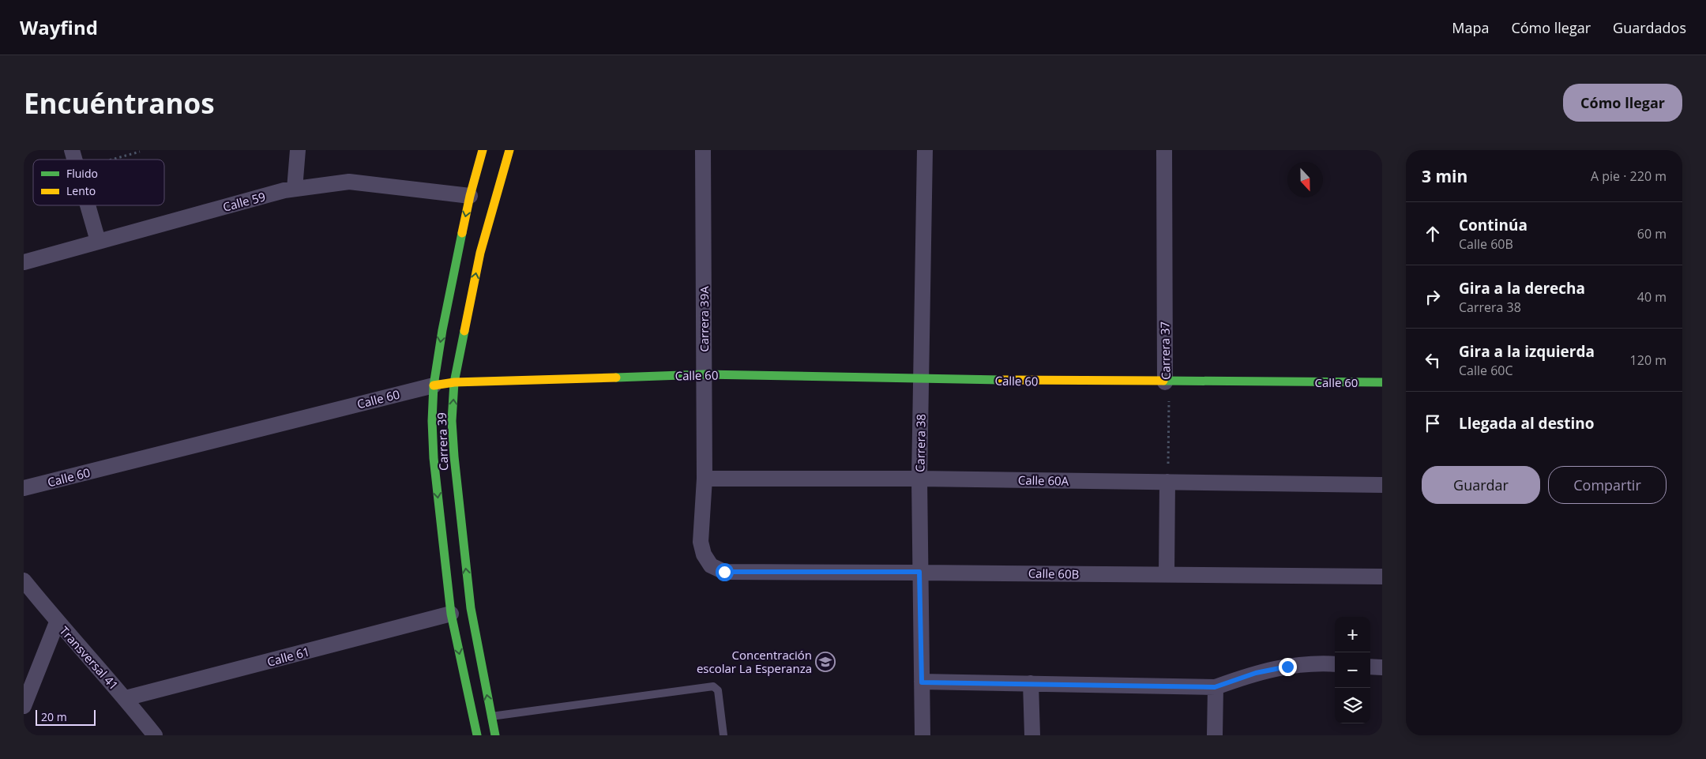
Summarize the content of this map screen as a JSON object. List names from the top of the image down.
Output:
{
  "streets": {
    "main road": ["Calle 60", "Carrera 39"],
    "street": [
      "Calle 59",
      "Carrera 39A",
      "Carrera 37",
      "Carrera 38",
      "Calle 60A",
      "Calle 60B",
      "Calle 61",
      "Transversal 41"
    ]
  },
  "crossings": [
    ["Calle 59", "Carrera 39"],
    ["Carrera 39A", "Calle 60"],
    ["Carrera 39A", "Calle 60A"],
    ["Carrera 39A", "Calle 60B"],
    ["Carrera 37", "Calle 60"],
    ["Carrera 37", "Calle 60A"],
    ["Calle 60", "Carrera 39"],
    ["Calle 60", "Carrera 38"],
    ["Carrera 39", "Calle 61"],
    ["Carrera 38", "Calle 60A"],
    ["Carrera 38", "Calle 60B"],
    ["Calle 61", "Transversal 41"]
  ],
  "places": {
    "school or university": ["Concentración escolar La Esperanza"]
  },
  "legend": ["Fluido", "Lento"],
  "scale_bar": "20 m",
  "north": "bottom",
  "page": {
    "header": "Wayfind",
    "nav": ["Mapa", "Cómo llegar", "Guardados"],
    "buttons": [
      "Cómo llegar",
      ["Guardar", "Compartir"]
    ],
    "title": "Encuéntranos",
    "heading": ["3 min", "A pie · 220 m"],
    "list": [
      ["Continúa", "Calle 60B", "60 m"],
      ["Gira a la derecha", "Carrera 38", "40 m"],
      ["Gira a la izquierda", "Calle 60C", "120 m"],
      "Llegada al destino"
    ],
    "map_buttons": ["+", "−"],
    "scale": "20 m"
  }
}
